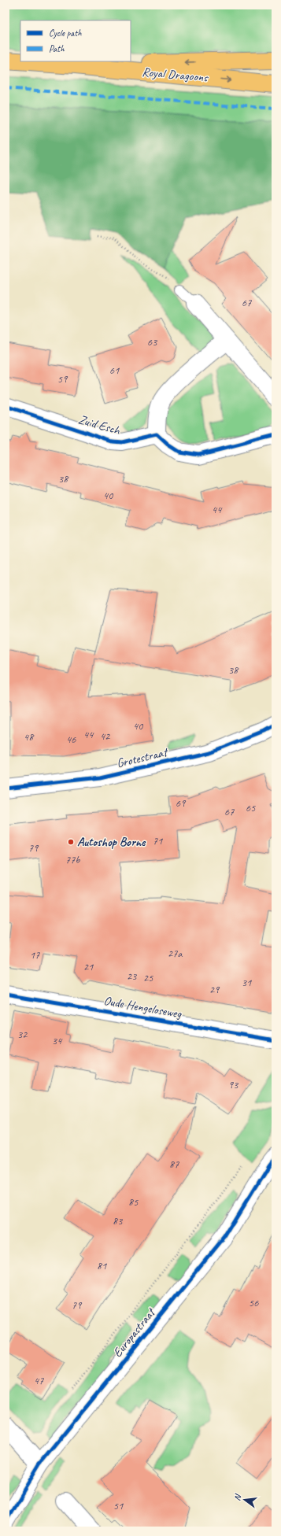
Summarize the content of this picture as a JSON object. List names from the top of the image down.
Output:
{
  "streets": {
    "main road": ["Royal Dragoons"],
    "street": [
      "Zuid Esch",
      "Grotestraat",
      "Oude Hengeloseweg",
      "Europastraat"
    ]
  },
  "places": ["Autoshop Borne"],
  "house_numbers": [
    "67",
    "63",
    "61",
    "59",
    "38",
    "40",
    "44",
    "38",
    "40",
    "44",
    "42",
    "48",
    "46",
    "69",
    "65",
    "67",
    "71",
    "79",
    "77b",
    "27a",
    "17",
    "21",
    "23",
    "25",
    "31",
    "29",
    "32",
    "34",
    "93",
    "87",
    "85",
    "83",
    "81",
    "56",
    "79",
    "47",
    "51"
  ],
  "legend": ["Cycle path", "Path"],
  "north": "left"
}
